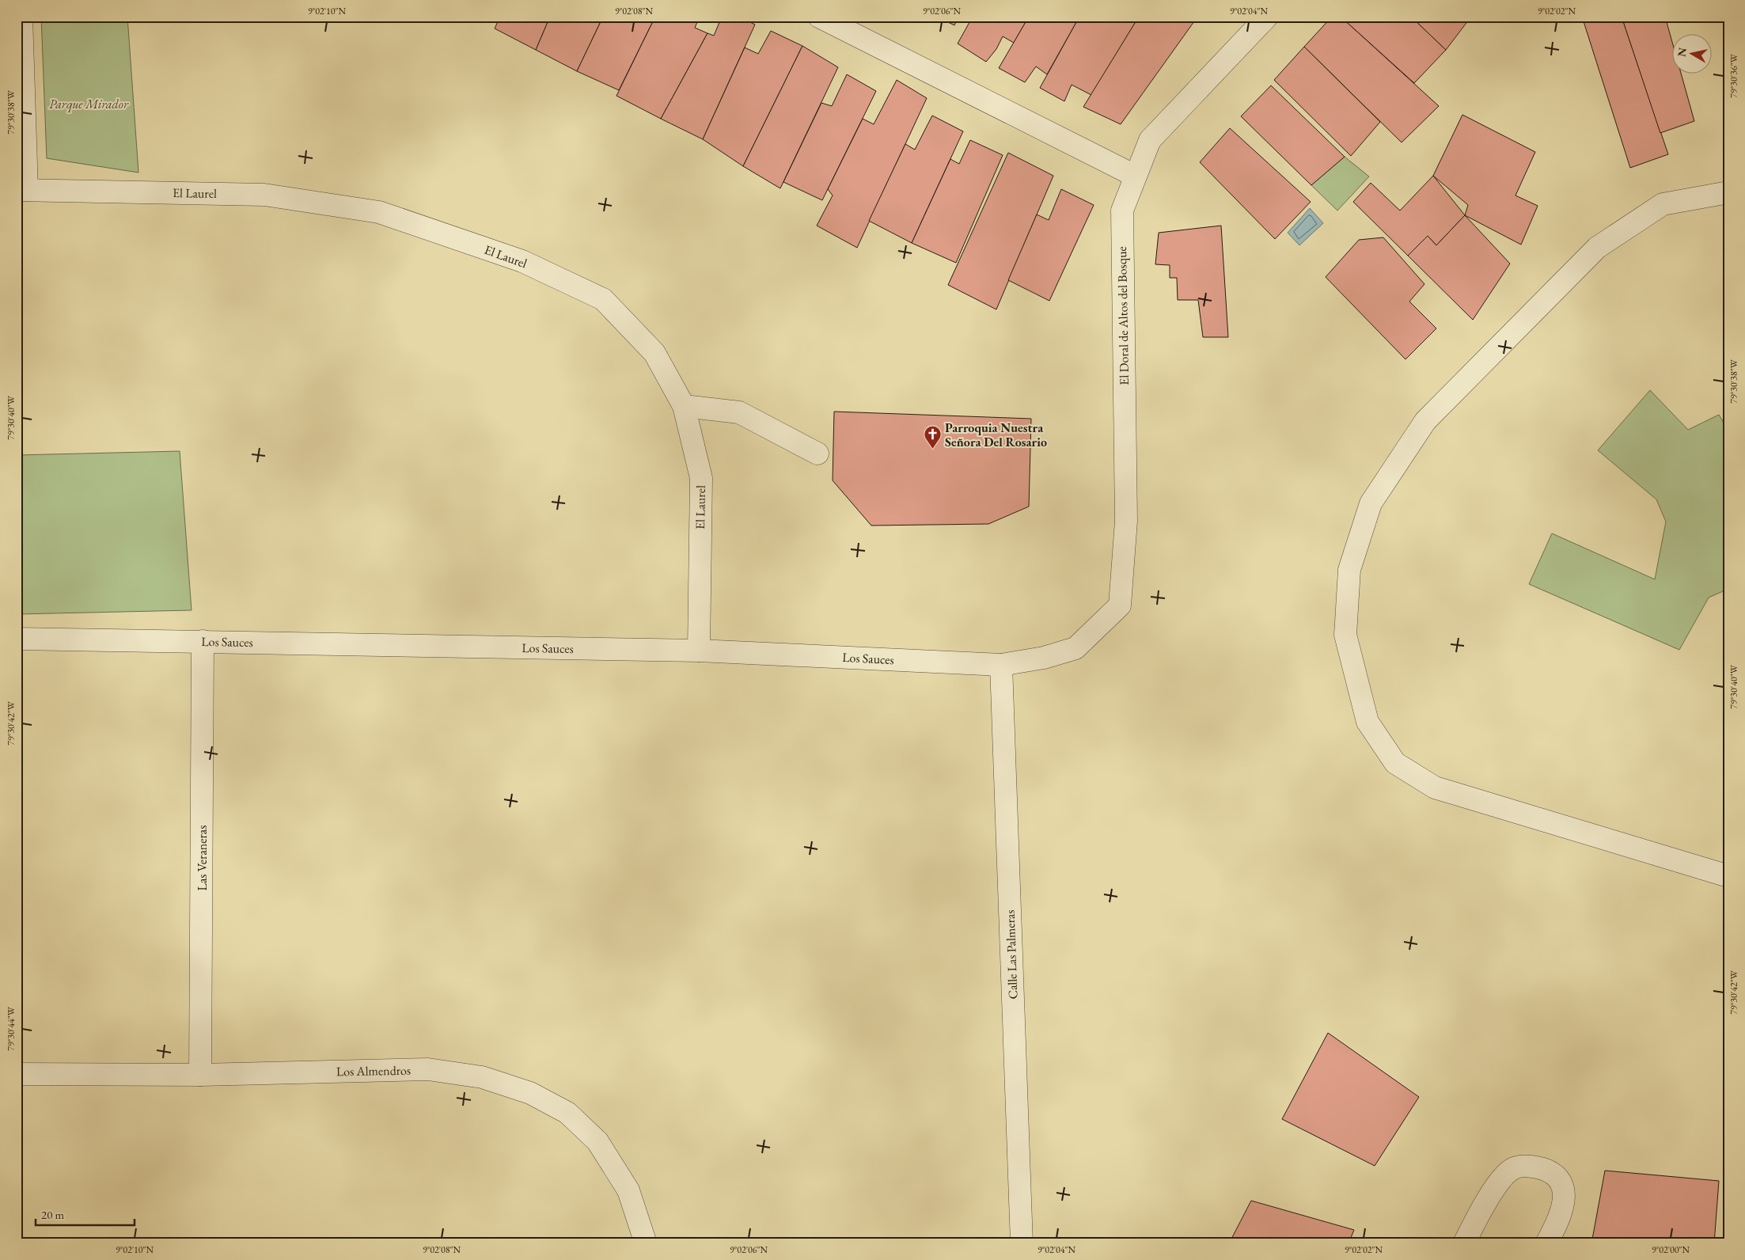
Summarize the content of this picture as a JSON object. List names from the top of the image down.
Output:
{
  "streets": {
    "street": [
      "El Laurel",
      "El Doral de Altos del Bosque",
      "Los Sauces",
      "Las Veraneras",
      "Calle Las Palmeras",
      "Los Almendros"
    ]
  },
  "crossings": [
    ["El Laurel", "Los Sauces"],
    ["El Doral de Altos del Bosque", "Los Sauces"],
    ["Los Sauces", "Las Veraneras"],
    ["Los Sauces", "Calle Las Palmeras"],
    ["Las Veraneras", "Los Almendros"]
  ],
  "parks": ["Parque Mirador"],
  "places": {
    "church": ["Parroquia Nuestra Señora Del Rosario"]
  },
  "scale_bar": "20 m",
  "north": "left",
  "coordinates": [
    "9°02'10\"N",
    "9°02'08\"N",
    "9°02'06\"N",
    "9°02'04\"N",
    "9°02'02\"N",
    "79°30'36\"W",
    "79°30'38\"W",
    "79°30'40\"W",
    "79°30'42\"W",
    "79°30'44\"W",
    "9°02'00\"N"
  ]
}
